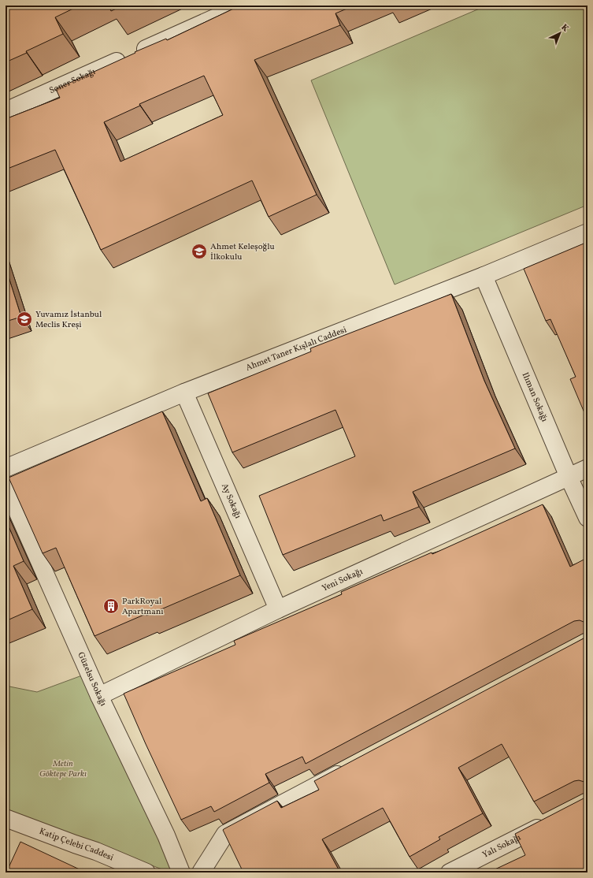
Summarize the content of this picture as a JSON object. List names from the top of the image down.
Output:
{
  "streets": {
    "street": [
      "Soner Sokağı",
      "Ahmet Taner Kışlalı Caddesi",
      "Ilıman Sokağı",
      "Ay Sokağı",
      "Yeni Sokağı",
      "Güzelsu Sokağı",
      "Katip Çelebi Caddesi",
      "Yalı Sokağı"
    ]
  },
  "crossings": [
    ["Ahmet Taner Kışlalı Caddesi", "Ilıman Sokağı"],
    ["Ahmet Taner Kışlalı Caddesi", "Ay Sokağı"],
    ["Ilıman Sokağı", "Yeni Sokağı"],
    ["Ay Sokağı", "Yeni Sokağı"],
    ["Yeni Sokağı", "Güzelsu Sokağı"]
  ],
  "parks": ["Metin Göktepe Parkı"],
  "places": {
    "school or university": ["Ahmet Keleşoğlu İlkokulu", "Yuvamız İstanbul Meclis Kreşi"],
    "building": ["ParkRoyal Apartmanı"]
  },
  "north": "top right"
}
